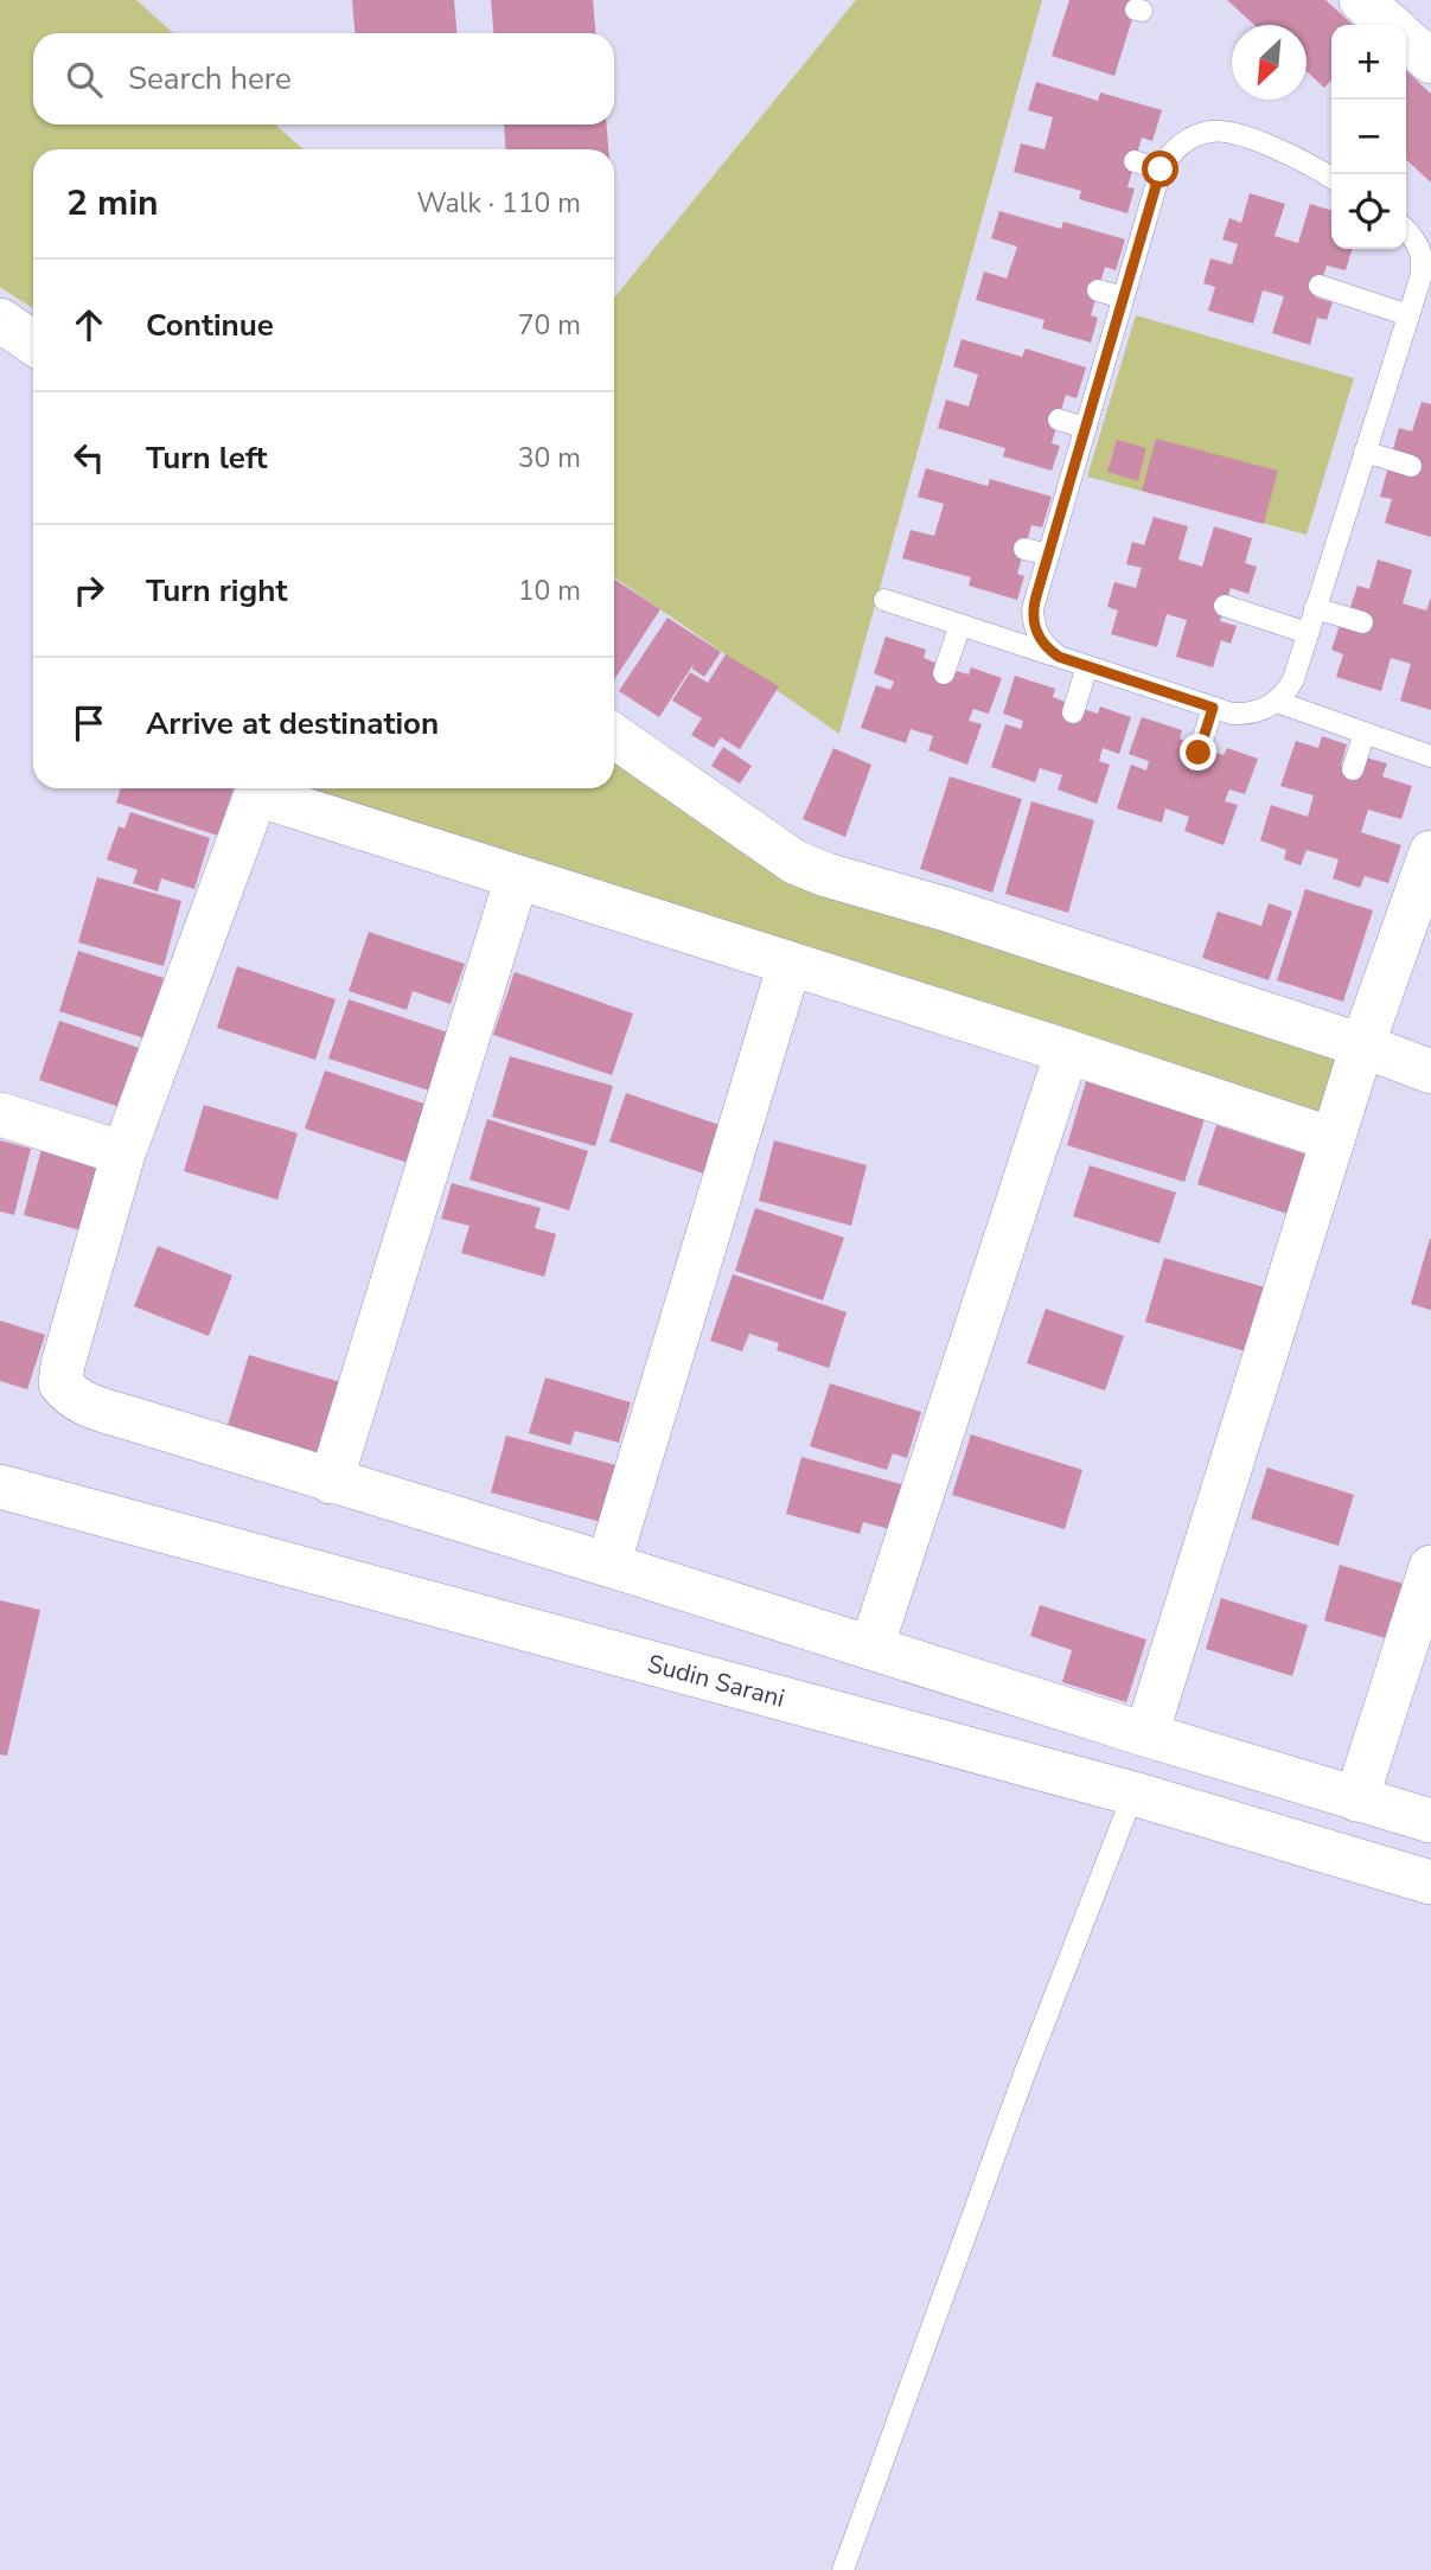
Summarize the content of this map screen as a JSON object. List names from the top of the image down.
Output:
{
  "streets": {
    "street": ["Sudin Sarani"]
  },
  "north": "bottom left",
  "page": {
    "map_buttons": ["+", "−"],
    "search": "Search here",
    "heading": ["2 min", "Walk · 110 m"],
    "list": [
      ["Continue", "70 m"],
      ["Turn left", "30 m"],
      ["Turn right", "10 m"],
      "Arrive at destination"
    ]
  }
}
